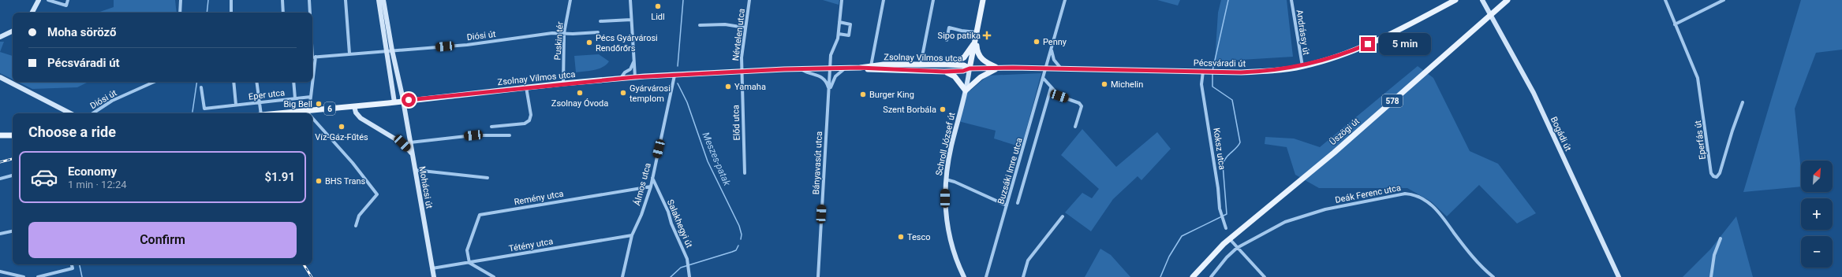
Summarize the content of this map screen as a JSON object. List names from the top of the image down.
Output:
{
  "streets": {
    "main road": [
      "Zsolnay Vilmos utca",
      "Pécsváradi út",
      "578",
      "6",
      "Üszögi út",
      "Bogádi út",
      "Schroll József út",
      "Mohácsi út"
    ],
    "street": [
      "Andrássy út",
      "Névtelen utca",
      "Diósi út",
      "Puskin tér",
      "Eper utca",
      "Előd utca",
      "Eperfás út",
      "Koksz utca",
      "Bányavasút utca",
      "Buzsáki Imre utca",
      "Álmos utca",
      "Deák Ferenc utca",
      "Remény utca",
      "Salakhegyi út",
      "Tétény utca"
    ]
  },
  "crossings": [
    ["Andrássy út", "Pécsváradi út"],
    ["Névtelen utca", "Zsolnay Vilmos utca"],
    ["Névtelen utca", "Előd utca"],
    ["Diósi út", "Puskin tér"],
    ["Diósi út", "Mohácsi út"],
    ["Puskin tér", "Zsolnay Vilmos utca"],
    ["Zsolnay Vilmos utca", "Pécsváradi út"],
    ["Zsolnay Vilmos utca", "Előd utca"],
    ["Zsolnay Vilmos utca", "Schroll József út"],
    ["Zsolnay Vilmos utca", "Bányavasút utca"],
    ["Zsolnay Vilmos utca", "Álmos utca"],
    ["Zsolnay Vilmos utca", "Mohácsi út"],
    ["Pécsváradi út", "Schroll József út"],
    ["Pécsváradi út", "Koksz utca"],
    ["Pécsváradi út", "Buzsáki Imre utca"],
    ["Üszögi út", "Bogádi út"],
    ["Álmos utca", "Remény utca"],
    ["Álmos utca", "Salakhegyi út"],
    ["Álmos utca", "Tétény utca"],
    ["Mohácsi út", "Tétény utca"],
    ["Remény utca", "Tétény utca"]
  ],
  "water": ["Meszes-patak"],
  "places": {
    "other": [
      "Lidl",
      "Penny",
      "Pécs Gyárvárosi Rendőrőrs",
      "Michelin",
      "Yamaha",
      "Zsolnay Óvoda",
      "Gyárvárosi templom",
      "Burger King",
      "Big Bell",
      "Szent Borbála",
      "Víz-Gáz-Fűtés",
      "BHS Trans",
      "Tesco"
    ],
    "health": ["Sipo patika"]
  },
  "north": "top right",
  "page": {
    "banner": ["Moha söröző", "Pécsváradi út"],
    "bubble": "5 min",
    "heading": "Choose a ride",
    "list": [
      {
        "name": "Economy",
        "note": "1 min · 12:24",
        "value": "$1.91"
      }
    ],
    "map_buttons": ["+", "−"],
    "buttons": "Confirm"
  }
}
